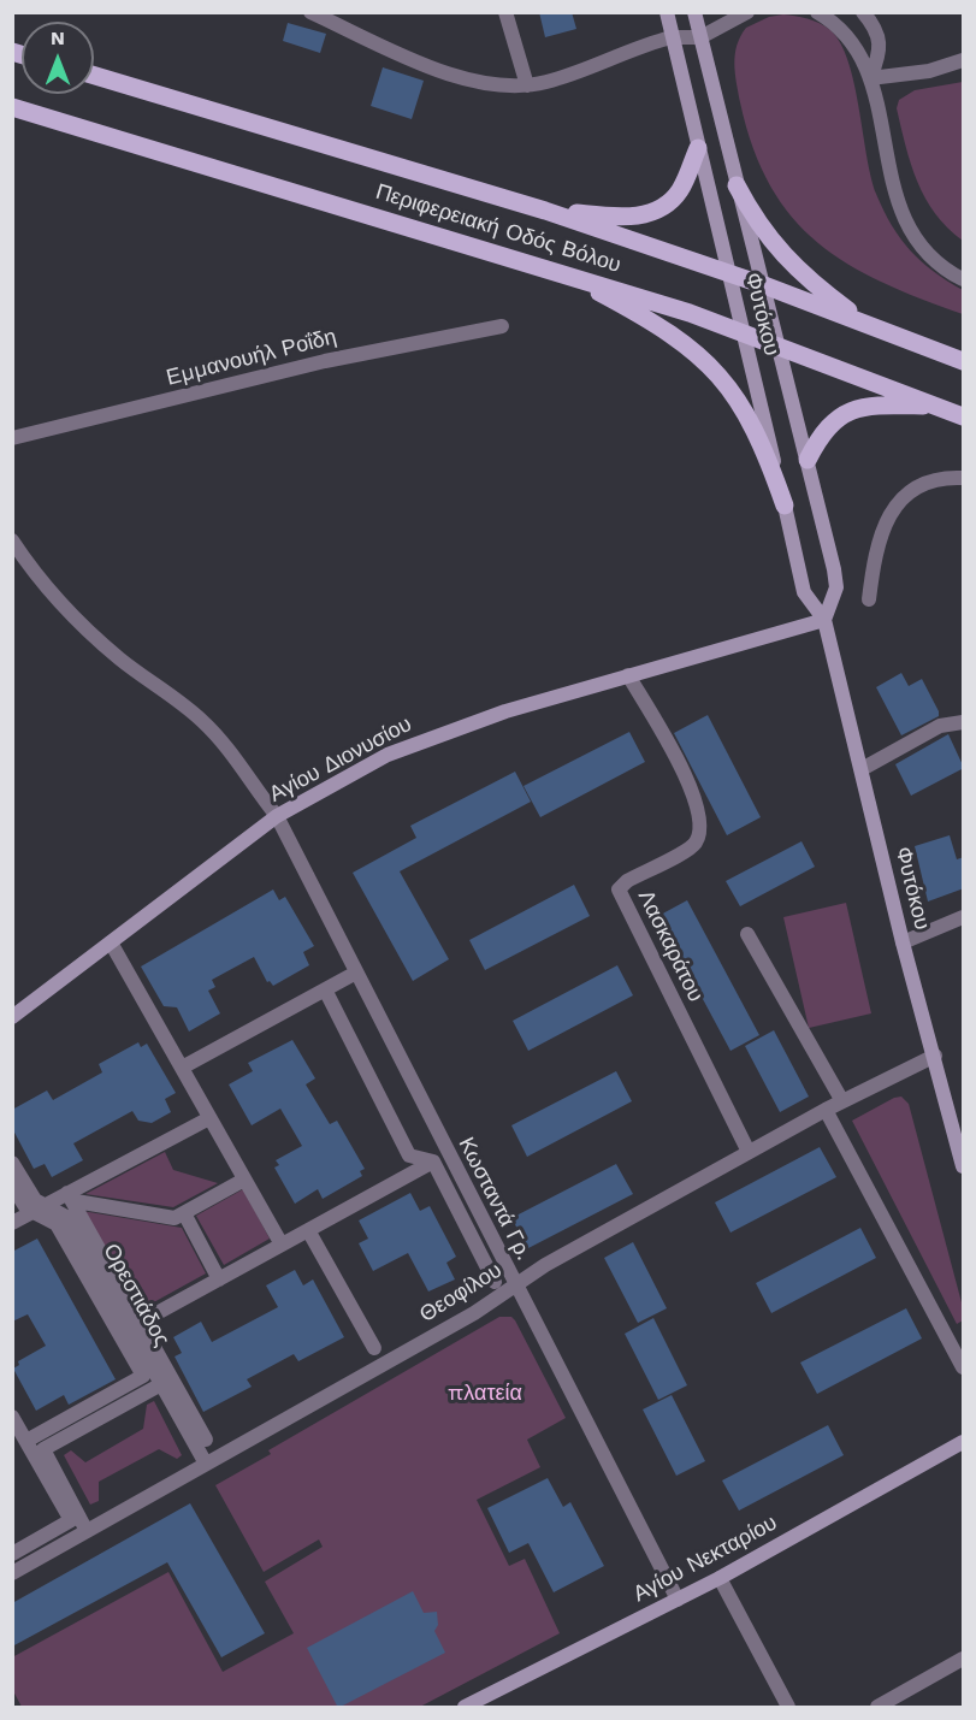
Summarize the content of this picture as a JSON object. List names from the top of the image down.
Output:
{
  "streets": {
    "main road": ["Περιφερειακή Οδός Βόλου"],
    "street": [
      "Φυτόκου",
      "Εμμανουήλ Ροΐδη",
      "Αγίου Διονυσίου",
      "Λασκαράτου",
      "Κωσταντά Γρ.",
      "Θεοφίλου",
      "Ορεστιάδος",
      "Αγίου Νεκταρίου"
    ]
  },
  "crossings": [
    ["Περιφερειακή Οδός Βόλου", "Φυτόκου"],
    ["Φυτόκου", "Αγίου Διονυσίου"],
    ["Φυτόκου", "Θεοφίλου"],
    ["Αγίου Διονυσίου", "Λασκαράτου"],
    ["Αγίου Διονυσίου", "Κωσταντά Γρ."],
    ["Λασκαράτου", "Θεοφίλου"],
    ["Κωσταντά Γρ.", "Θεοφίλου"],
    ["Κωσταντά Γρ.", "Αγίου Νεκταρίου"],
    ["Θεοφίλου", "Ορεστιάδος"]
  ],
  "parks": ["πλατεία"],
  "north": "top"
}
